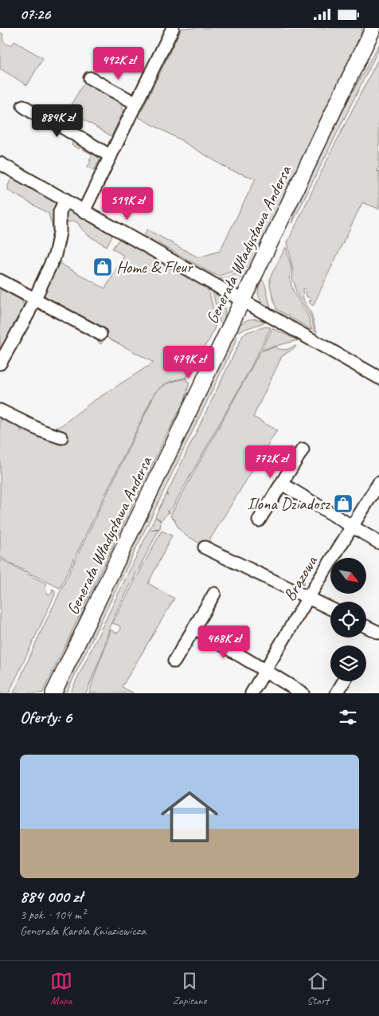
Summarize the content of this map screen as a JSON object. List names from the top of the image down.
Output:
{
  "streets": {
    "main road": ["Generała Władysława Andersa"],
    "street": ["Brązowa"]
  },
  "places": {
    "shop": ["Home & Fleur", "Ilona Dziadosz"]
  },
  "north": "bottom right",
  "page": {
    "status": "07:26",
    "price": [
      "492K zł",
      "884K zł",
      "519K zł",
      "479K zł",
      "772K zł",
      "468K zł"
    ],
    "heading": "Oferty: 6",
    "list": [
      {
        "name": "884 000 zł",
        "note": "3 pok. · 104 m² · Generała Karola Kniaziewicza"
      }
    ],
    "tabs": ["Mapa", "Zapisane", "Start"]
  }
}
